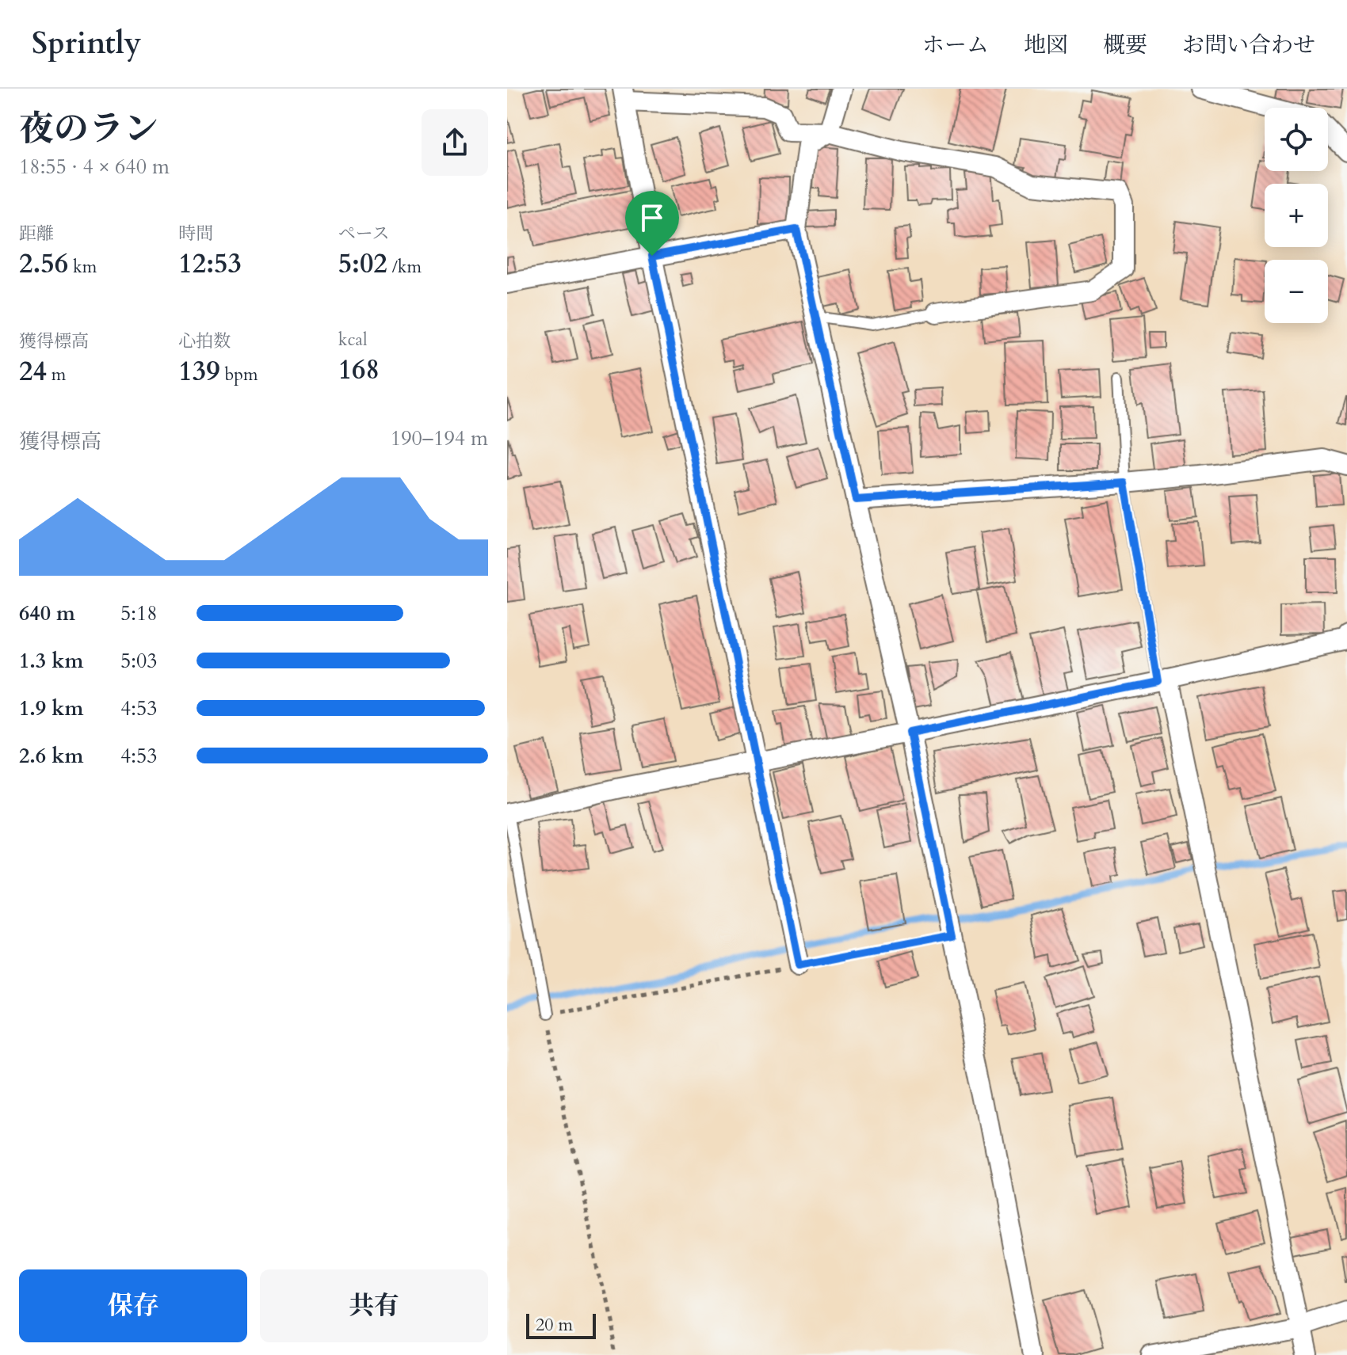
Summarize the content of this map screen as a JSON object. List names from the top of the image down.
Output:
{
  "scale_bar": "20 m",
  "page": {
    "header": "Sprintly",
    "nav": [
      "ホーム",
      "地図",
      "概要",
      "お問い合わせ"
    ],
    "heading": ["夜のラン", "18:55 · 4 × 640 m"],
    "map_buttons": ["+", "−"],
    "stats": [
      ["距離", "2.56 km"],
      ["時間", "12:53"],
      ["ペース", "5:02 /km"],
      ["獲得標高", "24 m"],
      ["心拍数", "139 bpm"],
      ["kcal", "168"]
    ],
    "chart": ["獲得標高", "190–194 m"],
    "list": [
      {
        "name": "640 m",
        "note": "5:18"
      },
      {
        "name": "1.3 km",
        "note": "5:03"
      },
      {
        "name": "1.9 km",
        "note": "4:53"
      },
      {
        "name": "2.6 km",
        "note": "4:53"
      }
    ],
    "buttons": ["保存", "共有"],
    "scale": "20 m"
  }
}
